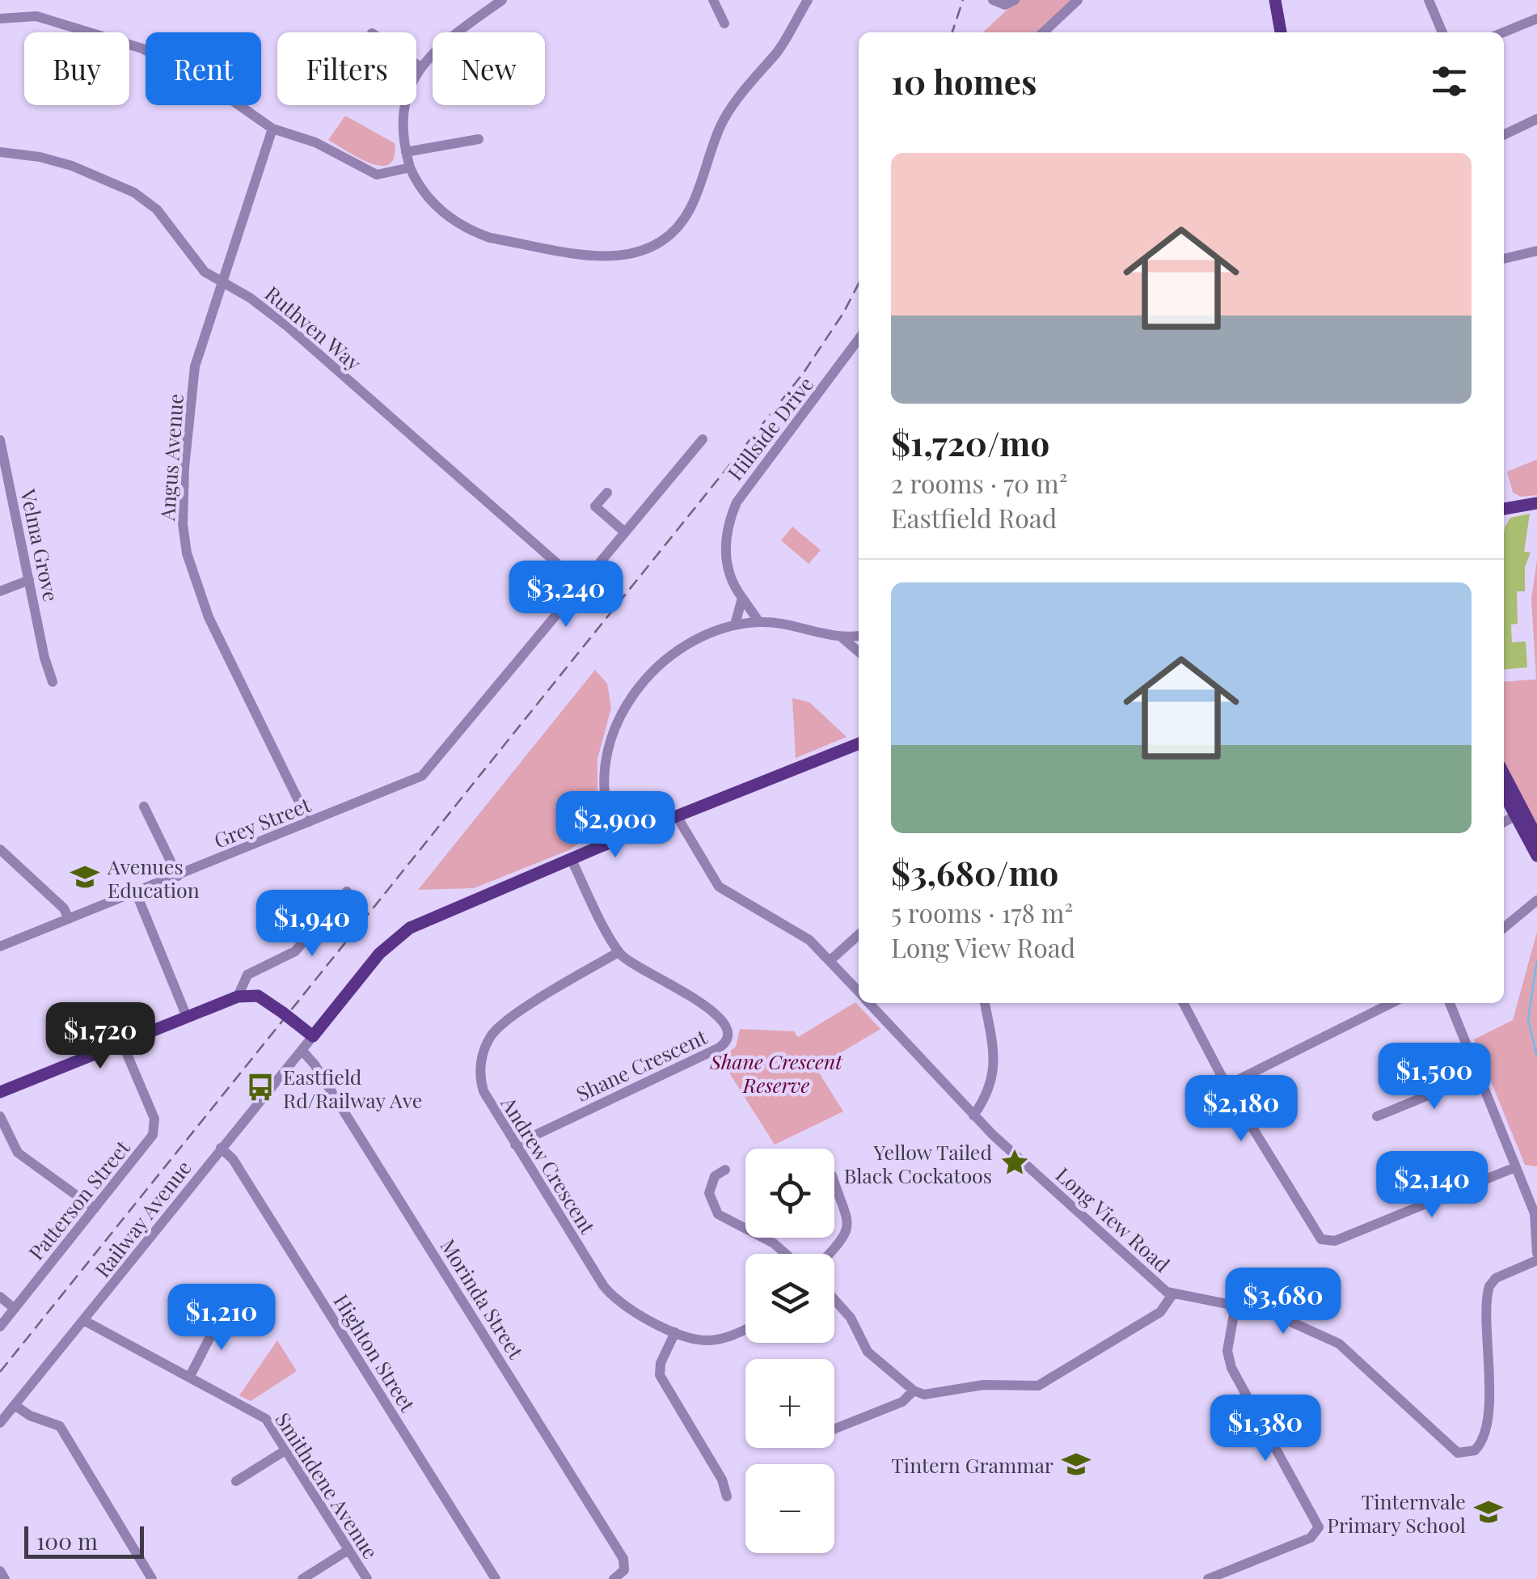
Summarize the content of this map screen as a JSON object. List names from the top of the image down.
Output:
{
  "streets": {
    "street": [
      "Ruthven Way",
      "Hillside Drive",
      "Angus Avenue",
      "Velma Grove",
      "Grey Street",
      "Shane Crescent",
      "Andrew Crescent",
      "Patterson Street",
      "Railway Avenue",
      "Long View Road",
      "Morinda Street",
      "Highton Street",
      "Smithdene Avenue"
    ]
  },
  "crossings": [
    ["Ruthven Way", "Angus Avenue"],
    ["Ruthven Way", "Grey Street"],
    ["Angus Avenue", "Grey Street"],
    ["Shane Crescent", "Andrew Crescent"],
    ["Railway Avenue", "Morinda Street"],
    ["Railway Avenue", "Highton Street"],
    ["Railway Avenue", "Smithdene Avenue"]
  ],
  "parks": ["Shane Crescent Reserve"],
  "places": {
    "school or university": ["Avenues Education", "Tintern Grammar", "Tinternvale Primary School"],
    "bus stop": ["Eastfield Rd/Railway Ave"],
    "place": ["Yellow Tailed Black Cockatoos"]
  },
  "scale_bar": "100 m",
  "page": {
    "chip": [
      "Buy",
      "Rent",
      "Filters",
      "New"
    ],
    "heading": "10 homes",
    "list": [
      {
        "name": "$1,720/mo",
        "note": "2 rooms · 70 m² · Eastfield Road"
      },
      {
        "name": "$3,680/mo",
        "note": "5 rooms · 178 m² · Long View Road"
      }
    ],
    "price": [
      "$3,240",
      "$2,900",
      "$1,940",
      "$1,720",
      "$1,500",
      "$2,180",
      "$2,140",
      "$3,680",
      "$1,210",
      "$1,380"
    ],
    "map_buttons": ["+", "−"],
    "scale": "100 m"
  }
}
